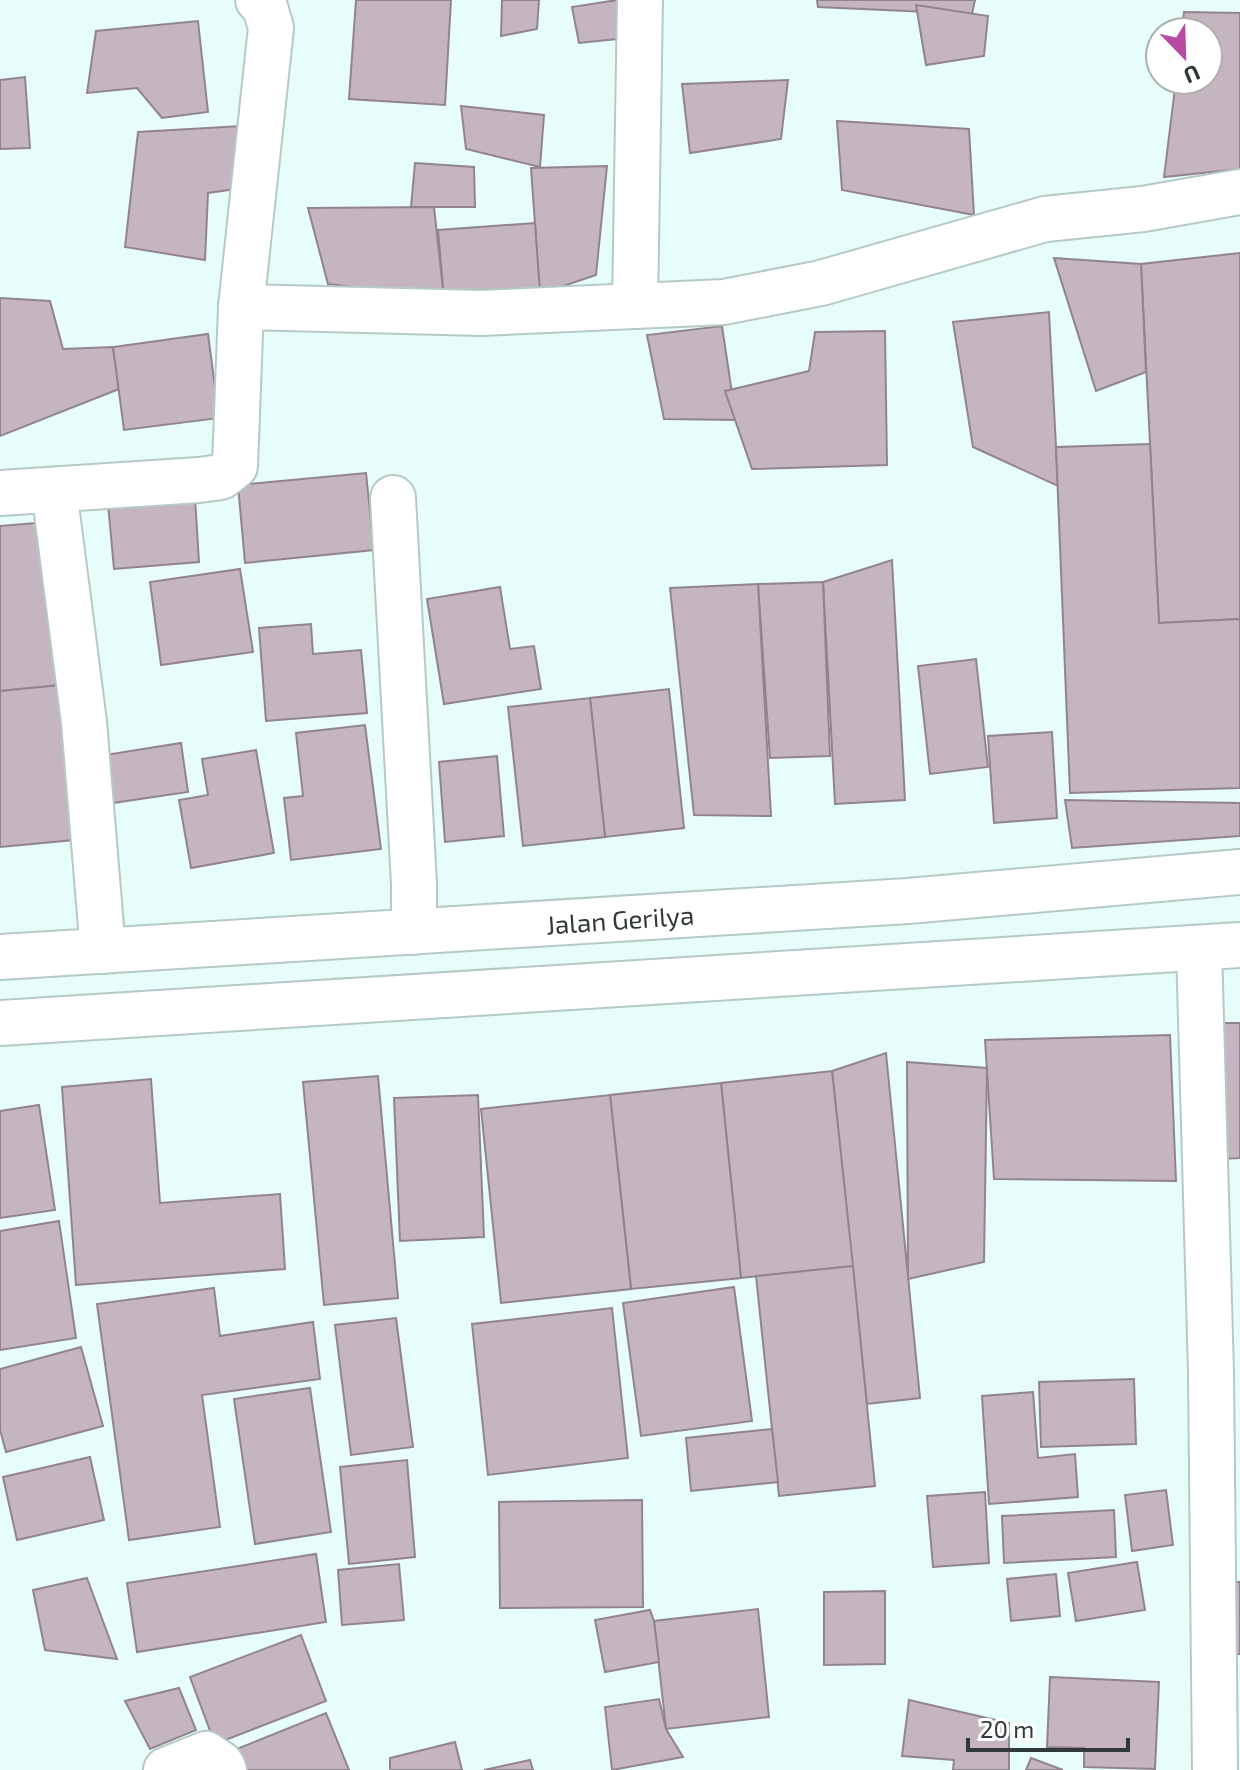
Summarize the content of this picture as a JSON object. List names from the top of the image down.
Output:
{
  "streets": {
    "main road": ["Jalan Gerilya"]
  },
  "scale_bar": "20 m",
  "north": "bottom right"
}
